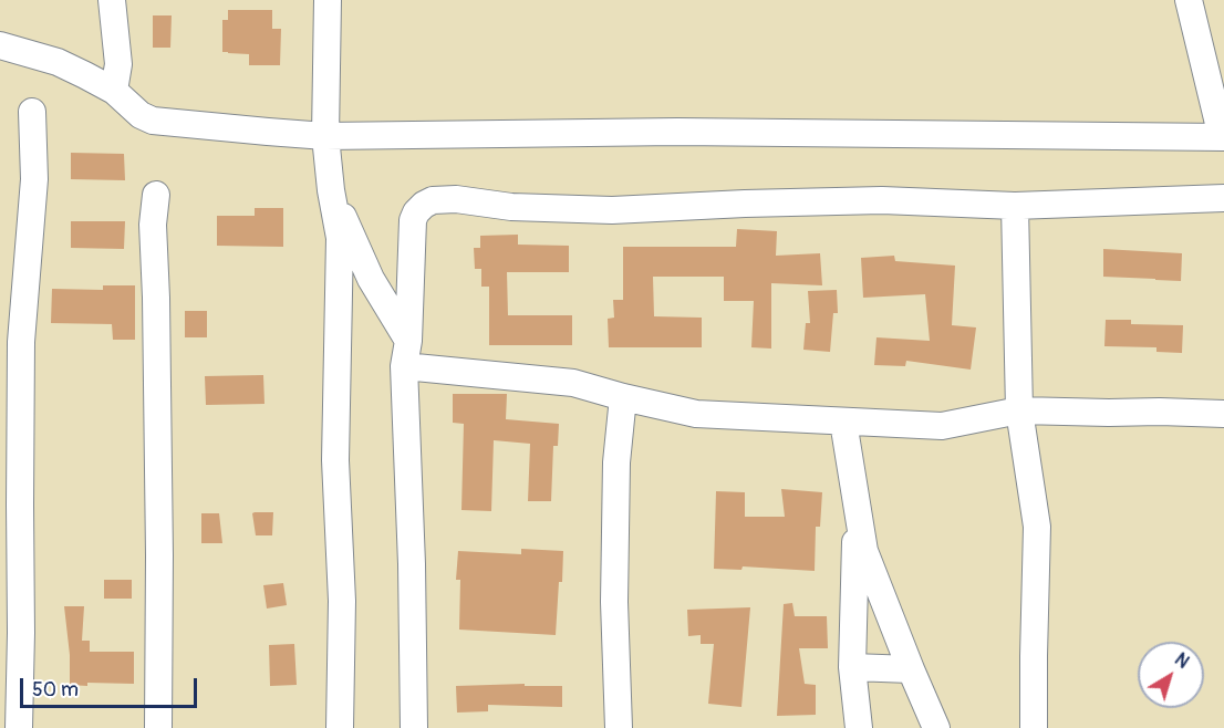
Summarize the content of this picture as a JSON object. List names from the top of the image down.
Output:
{
  "scale_bar": "50 m",
  "north": "top right"
}
